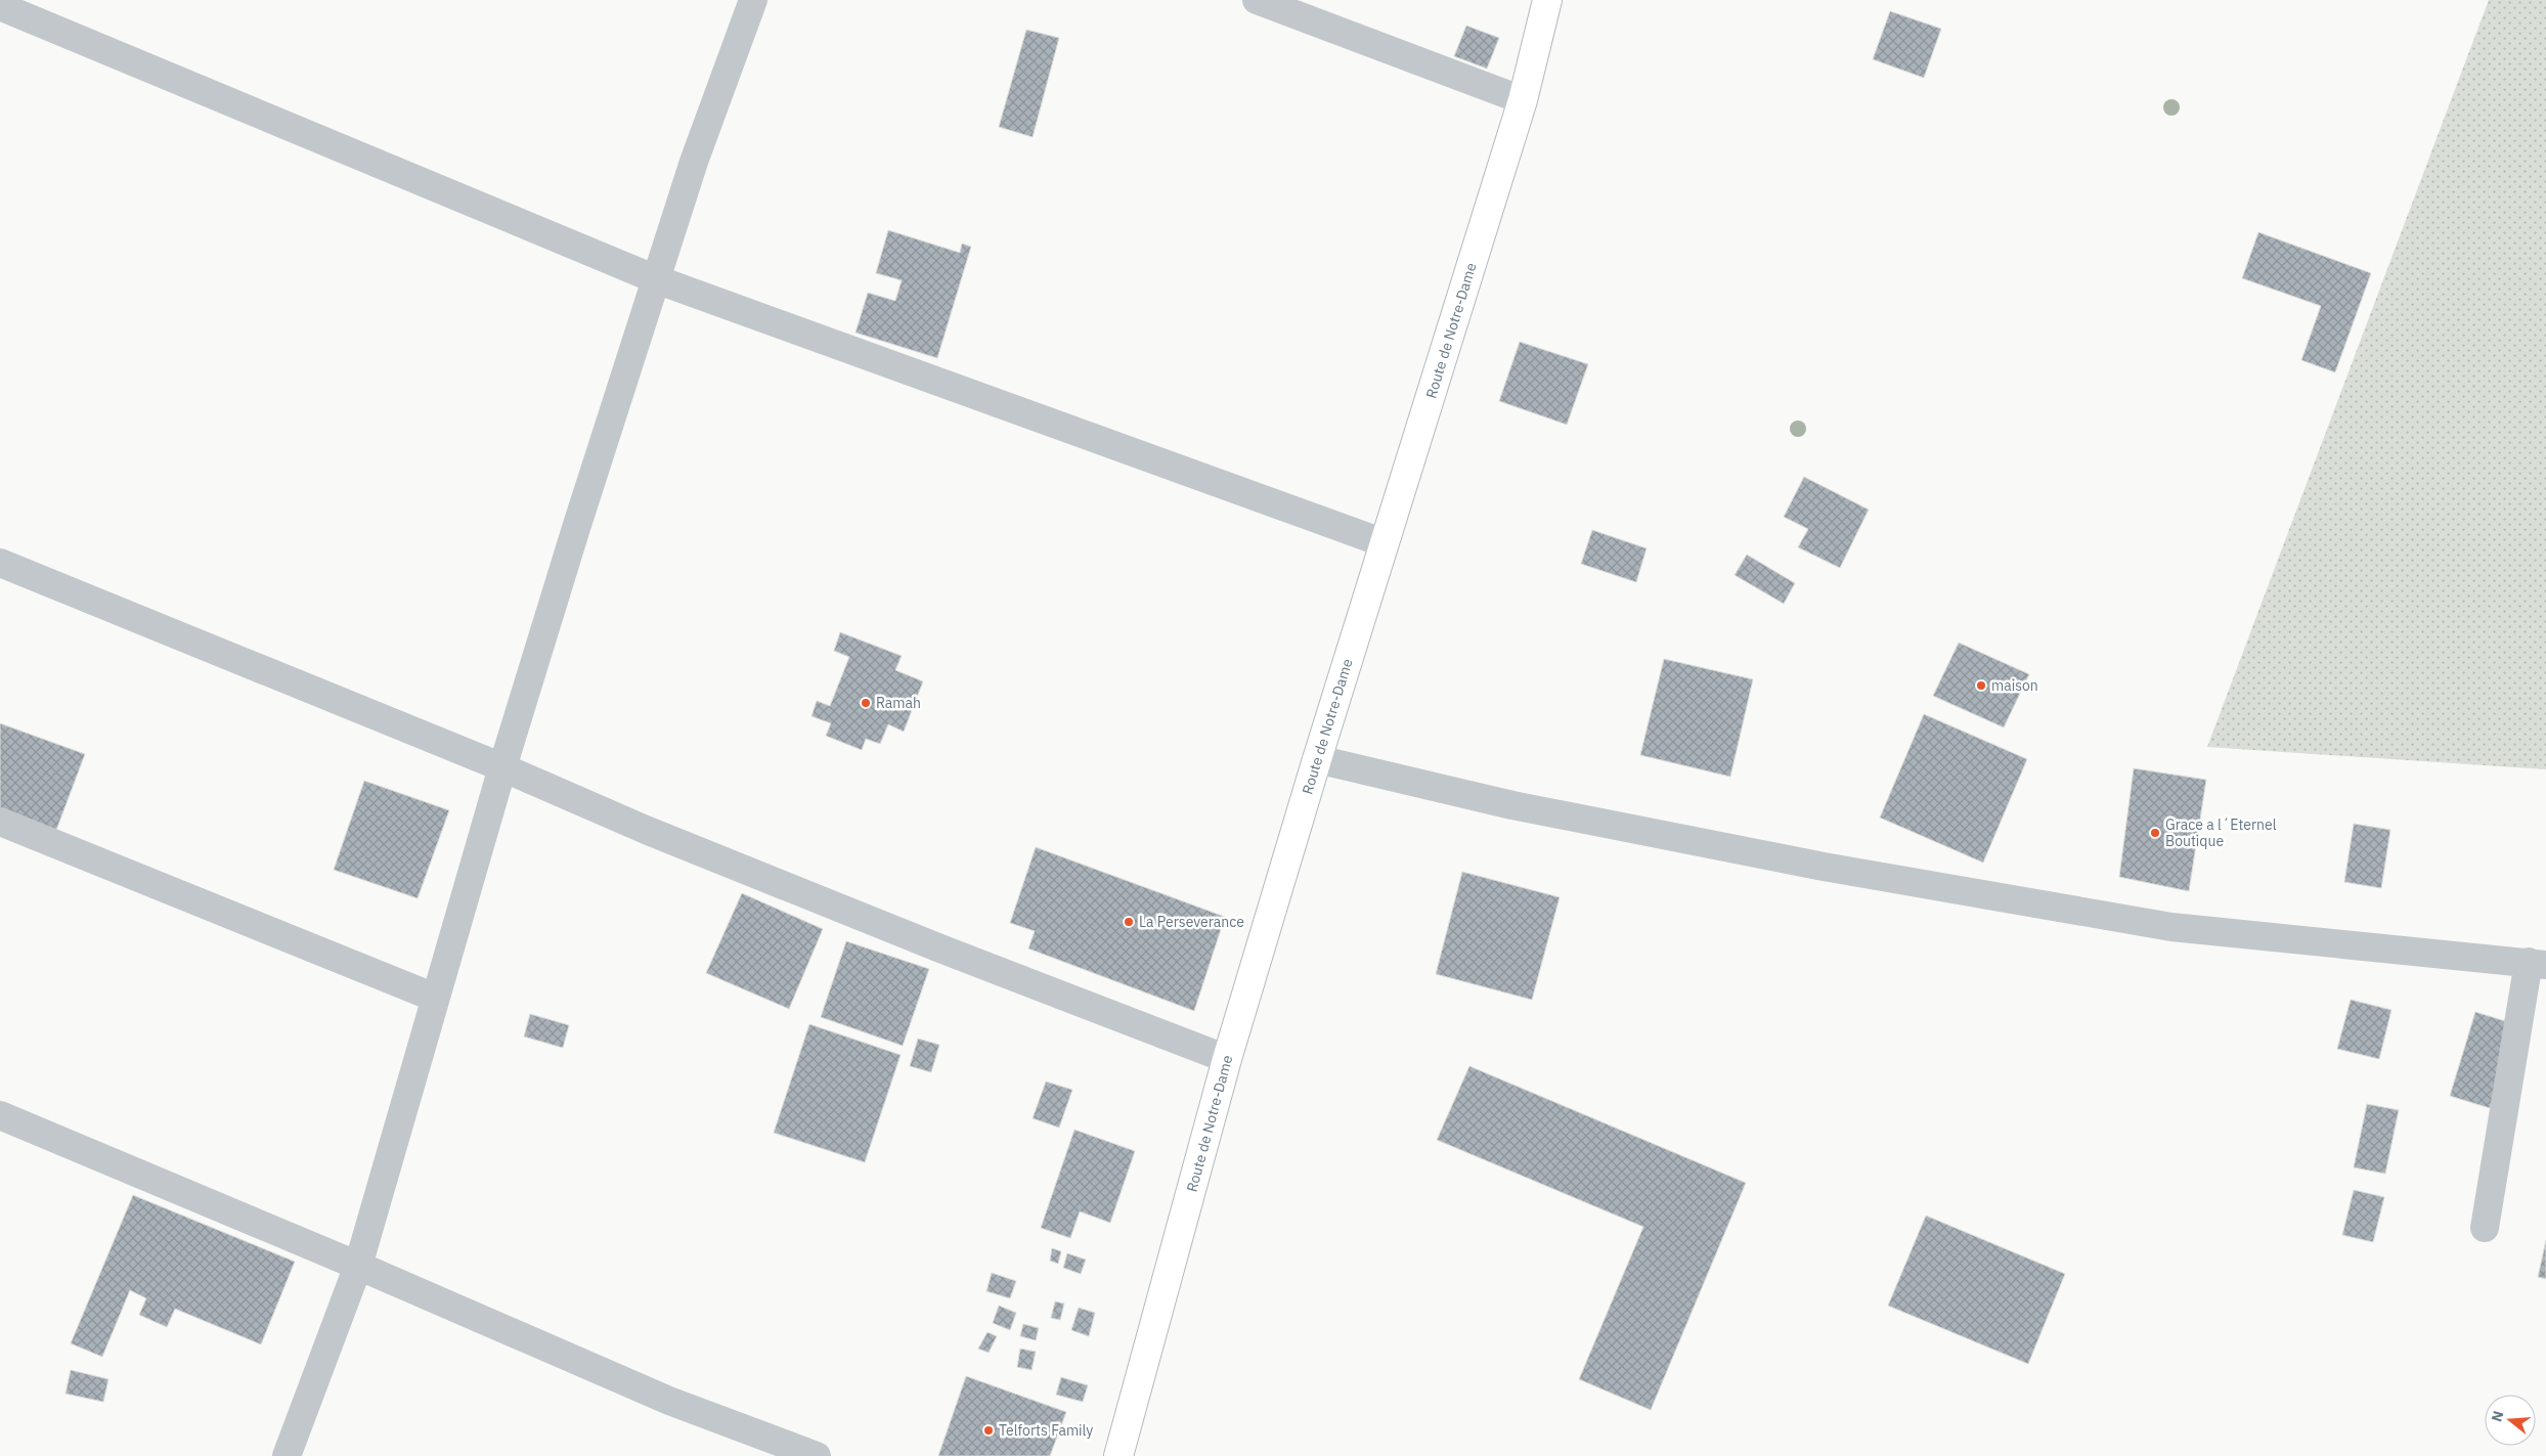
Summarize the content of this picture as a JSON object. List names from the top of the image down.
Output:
{
  "streets": {
    "street": ["Route de Notre-Dame"]
  },
  "places": [
    "maison",
    "Ramah",
    "Grace a l´Eternel Boutique",
    "La Perseverance",
    "Telforts Family"
  ],
  "north": "left"
}
